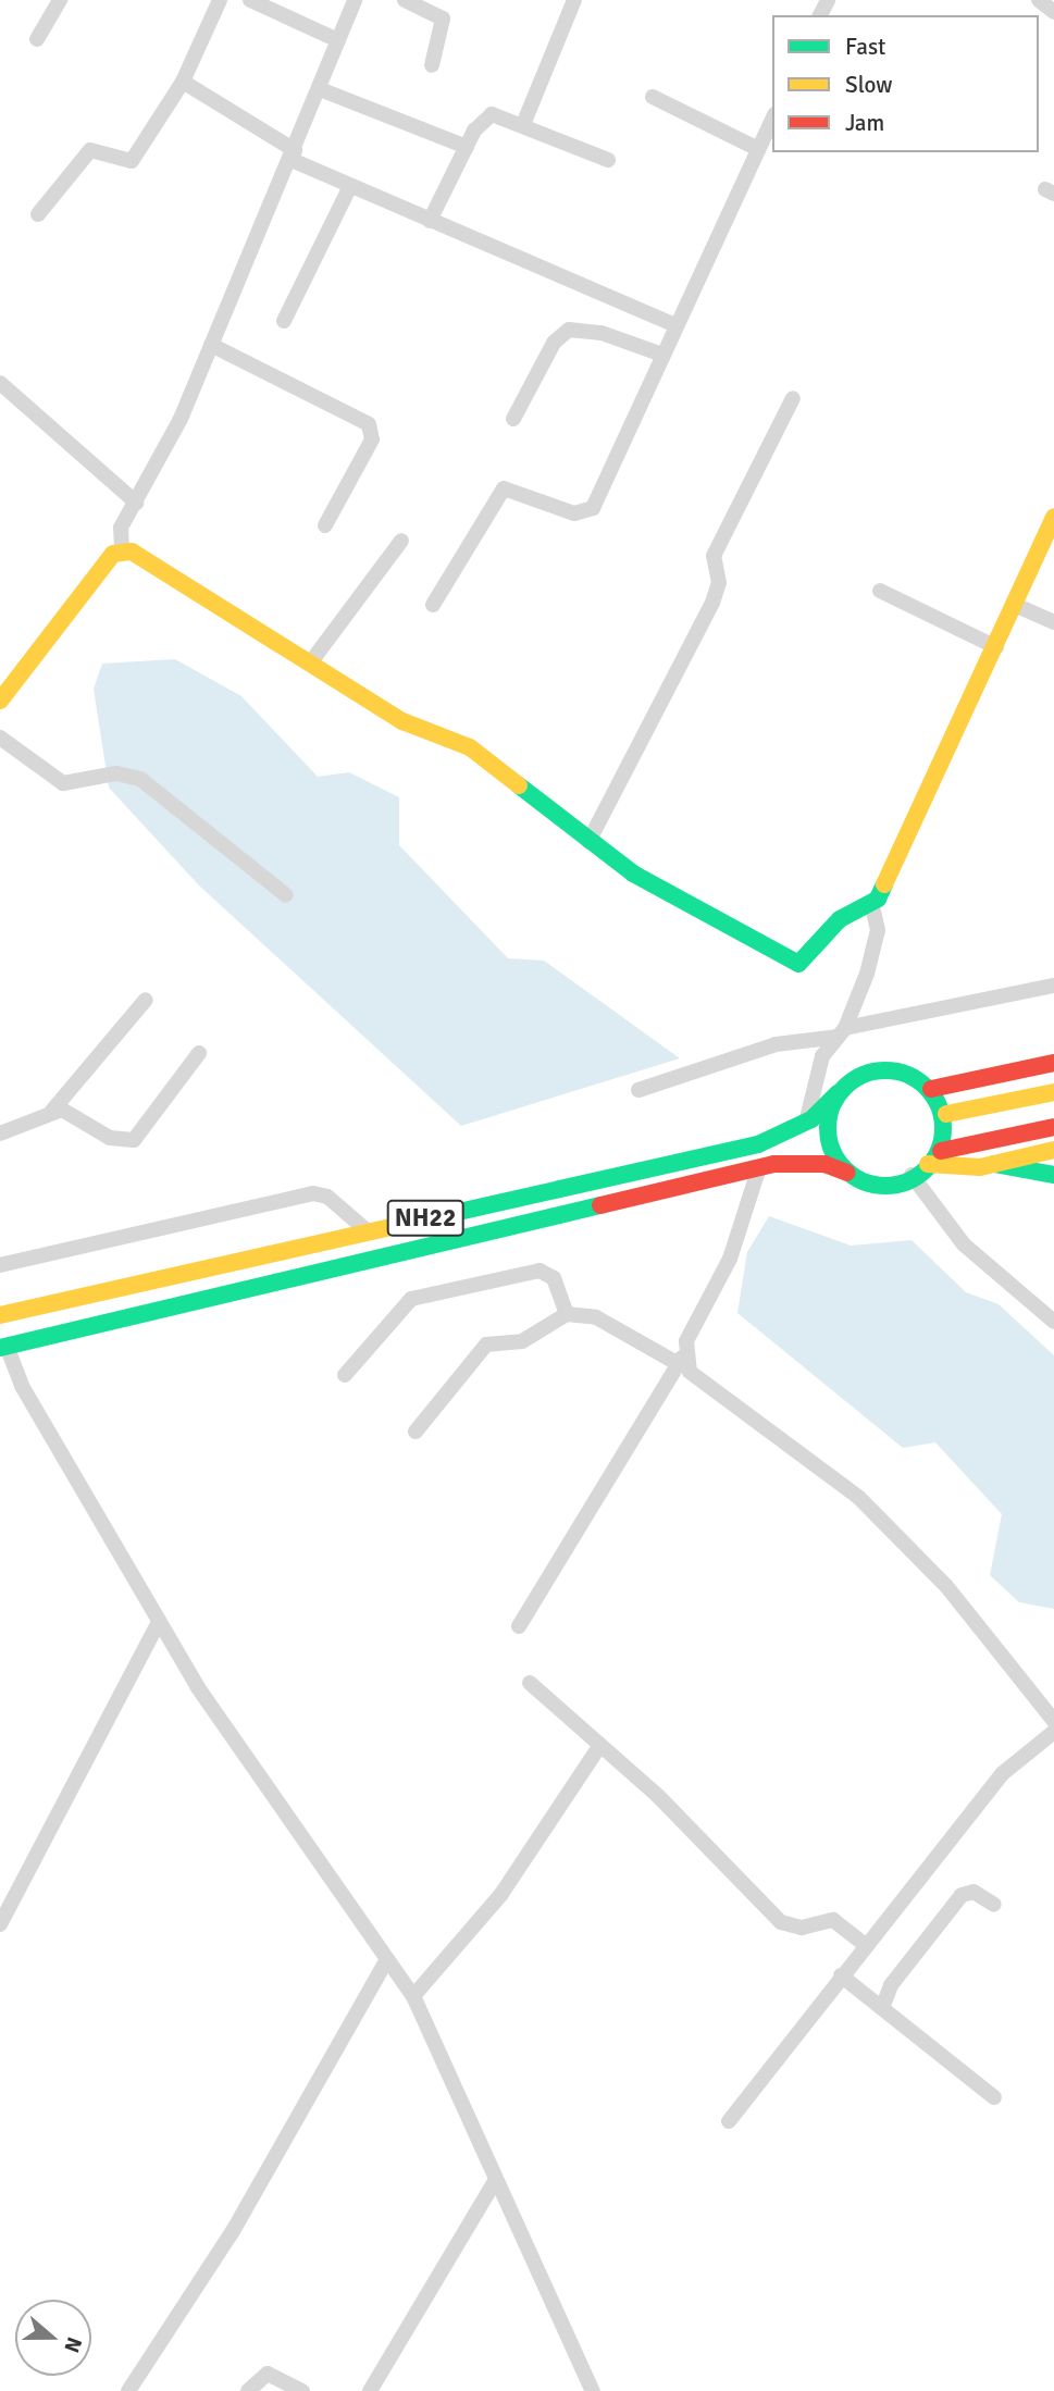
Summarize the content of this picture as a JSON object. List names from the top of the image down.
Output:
{
  "streets": {
    "main road": ["NH22"]
  },
  "legend": ["Fast", "Slow", "Jam"],
  "north": "right"
}
